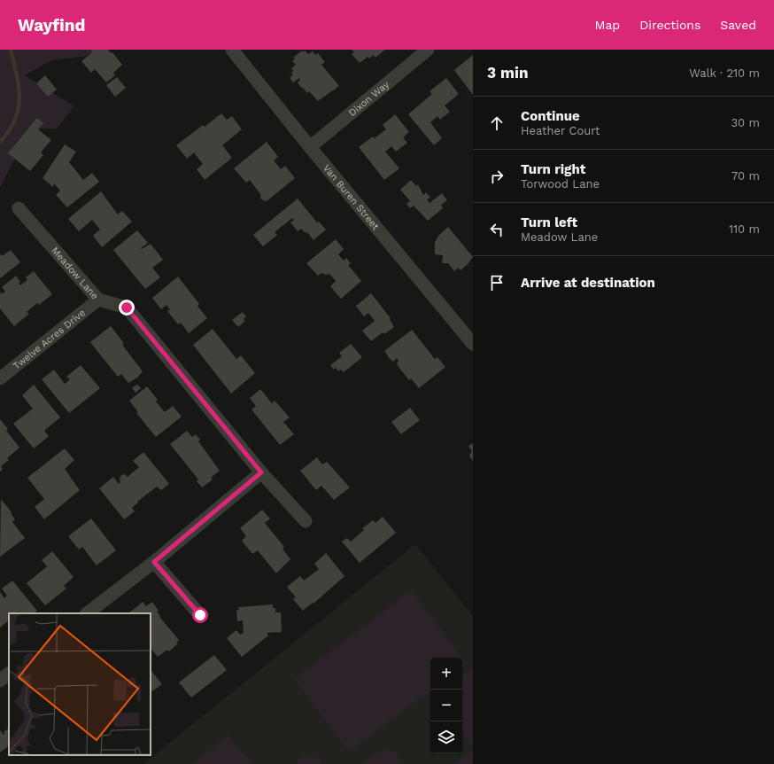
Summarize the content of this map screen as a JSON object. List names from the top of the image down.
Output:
{
  "streets": {
    "street": [
      "Dixon Way",
      "Van Buren Street",
      "Meadow Lane",
      "Twelve Acres Drive"
    ]
  },
  "crossings": [
    ["Dixon Way", "Van Buren Street"],
    ["Meadow Lane", "Twelve Acres Drive"]
  ],
  "page": {
    "header": "Wayfind",
    "nav": ["Map", "Directions", "Saved"],
    "heading": ["3 min", "Walk · 210 m"],
    "list": [
      ["Continue", "Heather Court", "30 m"],
      ["Turn right", "Torwood Lane", "70 m"],
      ["Turn left", "Meadow Lane", "110 m"],
      "Arrive at destination"
    ],
    "map_buttons": ["+", "−"]
  }
}
